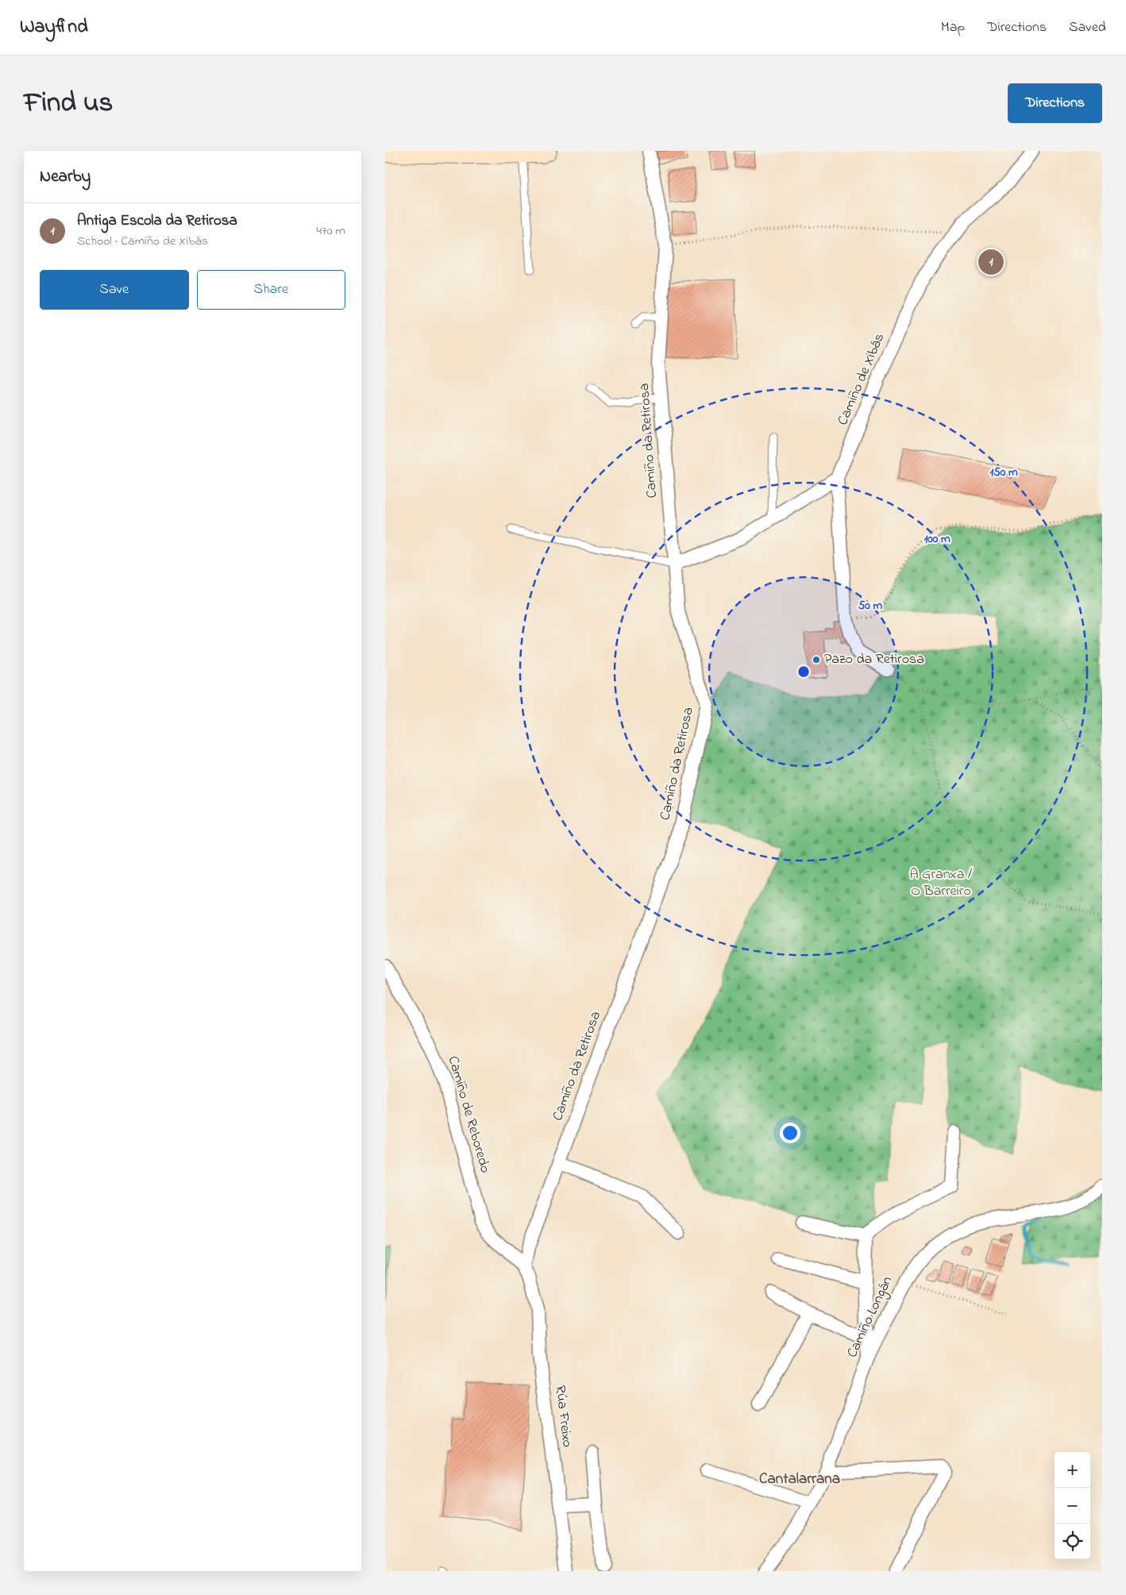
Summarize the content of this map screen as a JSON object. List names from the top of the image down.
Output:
{
  "streets": {
    "street": [
      "Camiño de Xibás",
      "Camiño da Retirosa",
      "Camiño de Reboredo",
      "Camiño Longán",
      "Rúa Freixo"
    ]
  },
  "crossings": [
    ["Camiño da Retirosa", "Camiño de Reboredo"],
    ["Camiño da Retirosa", "Rúa Freixo"],
    ["Camiño de Reboredo", "Rúa Freixo"]
  ],
  "districts": ["Cantalarrana"],
  "parks": ["A Granxa / O Barreiro"],
  "places": ["Pazo da Retirosa"],
  "page": {
    "header": "Wayfind",
    "nav": ["Map", "Directions", "Saved"],
    "title": "Find us",
    "buttons": [
      "Directions",
      ["Save", "Share"]
    ],
    "heading": "Nearby",
    "list": [
      {
        "mark": "1",
        "name": "Antiga Escola da Retirosa",
        "note": "School · Camiño de Xibás",
        "value": "470 m"
      }
    ],
    "pins": "1",
    "map_buttons": ["+", "−"]
  },
  "rings": ["150 m", "100 m", "50 m"]
}
